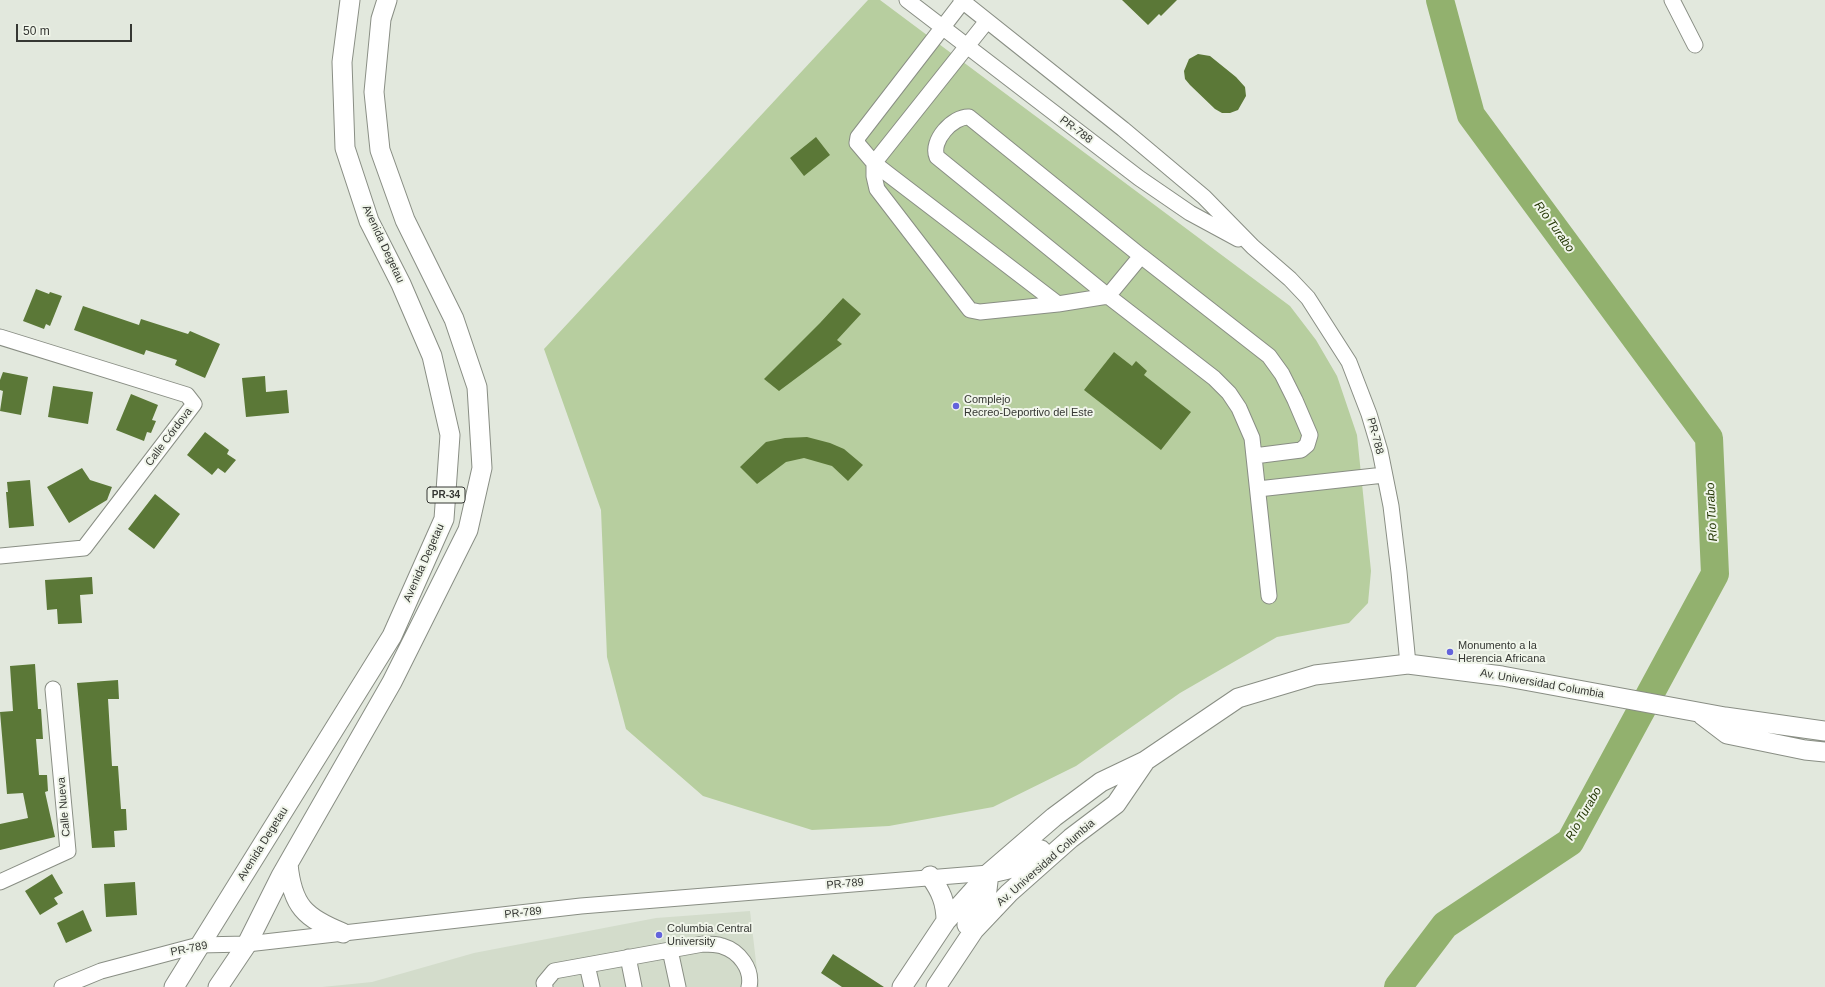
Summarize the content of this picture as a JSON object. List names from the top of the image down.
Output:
{
  "streets": {
    "main road": ["Avenida Degetau", "PR-34", "Av. Universidad Columbia"],
    "street": [
      "PR-788",
      "Calle Córdova",
      "Calle Nueva",
      "PR-789"
    ]
  },
  "crossings": [
    ["PR-788", "Av. Universidad Columbia"],
    ["Avenida Degetau", "PR-789"],
    ["Av. Universidad Columbia", "PR-789"]
  ],
  "water": ["Río Turabo"],
  "places": ["Complejo Recreo-Deportivo del Este", "Monumento a la Herencia Africana", "Columbia Central University"],
  "scale_bar": "50 m"
}
